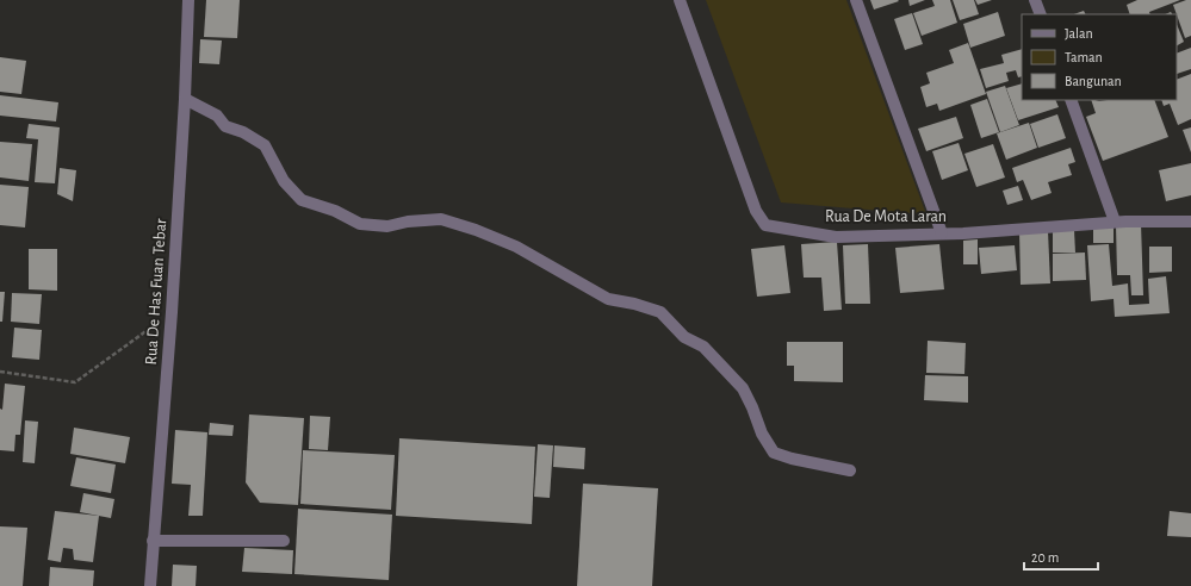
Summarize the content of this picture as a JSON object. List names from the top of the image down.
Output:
{
  "streets": {
    "street": ["Rua De Mota Laran", "Rua De Has Fuan Tebar"]
  },
  "legend": ["Jalan", "Taman", "Bangunan"],
  "scale_bar": "20 m"
}
